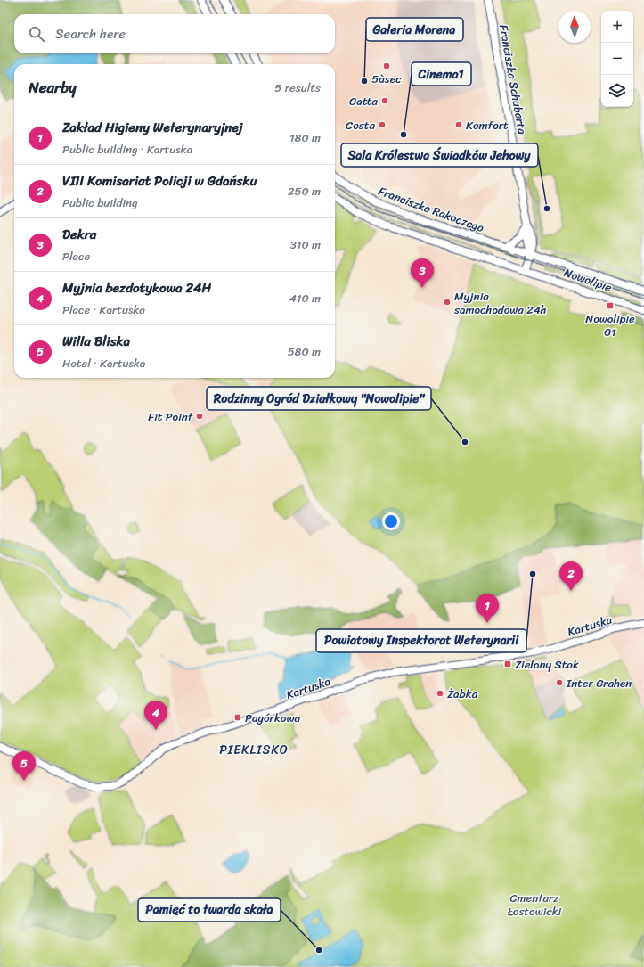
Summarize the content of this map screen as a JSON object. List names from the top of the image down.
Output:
{
  "streets": {
    "main road": [
      "Franciszka Schuberta",
      "Franciszka Rakoczego",
      "Nowolipie",
      "Kartuska"
    ]
  },
  "crossings": [
    ["Franciszka Schuberta", "Franciszka Rakoczego"],
    ["Franciszka Schuberta", "Nowolipie"],
    ["Franciszka Rakoczego", "Nowolipie"]
  ],
  "districts": ["PIEKLISKO"],
  "parks": ["Cmentarz Łostowicki"],
  "places": {
    "other": [
      "5àsec",
      "Galeria Morena",
      "Gatta",
      "Costa",
      "Komfort",
      "Cinema1",
      "Sala Królestwa Świadków Jehowy",
      "Myjnia samochodowa 24h",
      "Fit Point",
      "Rodzinny Ogród Działkowy \"Nowolipie\"",
      "Powiatowy Inspektorat Weterynarii",
      "Inter Grahen",
      "Żabka",
      "Pamięć to twarda skała"
    ],
    "transit": ["Nowolipie 01", "Zielony Stok", "Pagórkowa"]
  },
  "north": "top",
  "page": {
    "map_buttons": ["+", "−"],
    "search": "Search here",
    "heading": ["Nearby", "5 results"],
    "list": [
      {
        "mark": "1",
        "name": "Zakład Higieny Weterynaryjnej",
        "note": "Public building · Kartuska",
        "value": "180 m"
      },
      {
        "mark": "2",
        "name": "VIII Komisariat Policji w Gdańsku",
        "note": "Public building",
        "value": "250 m"
      },
      {
        "mark": "3",
        "name": "Dekra",
        "note": "Place",
        "value": "310 m"
      },
      {
        "mark": "4",
        "name": "Myjnia bezdotykowa 24H",
        "note": "Place · Kartuska",
        "value": "410 m"
      },
      {
        "mark": "5",
        "name": "Willa Bliska",
        "note": "Hotel · Kartuska",
        "value": "580 m"
      }
    ],
    "pins": [
      "3",
      "2",
      "1",
      "4",
      "5"
    ]
  }
}
